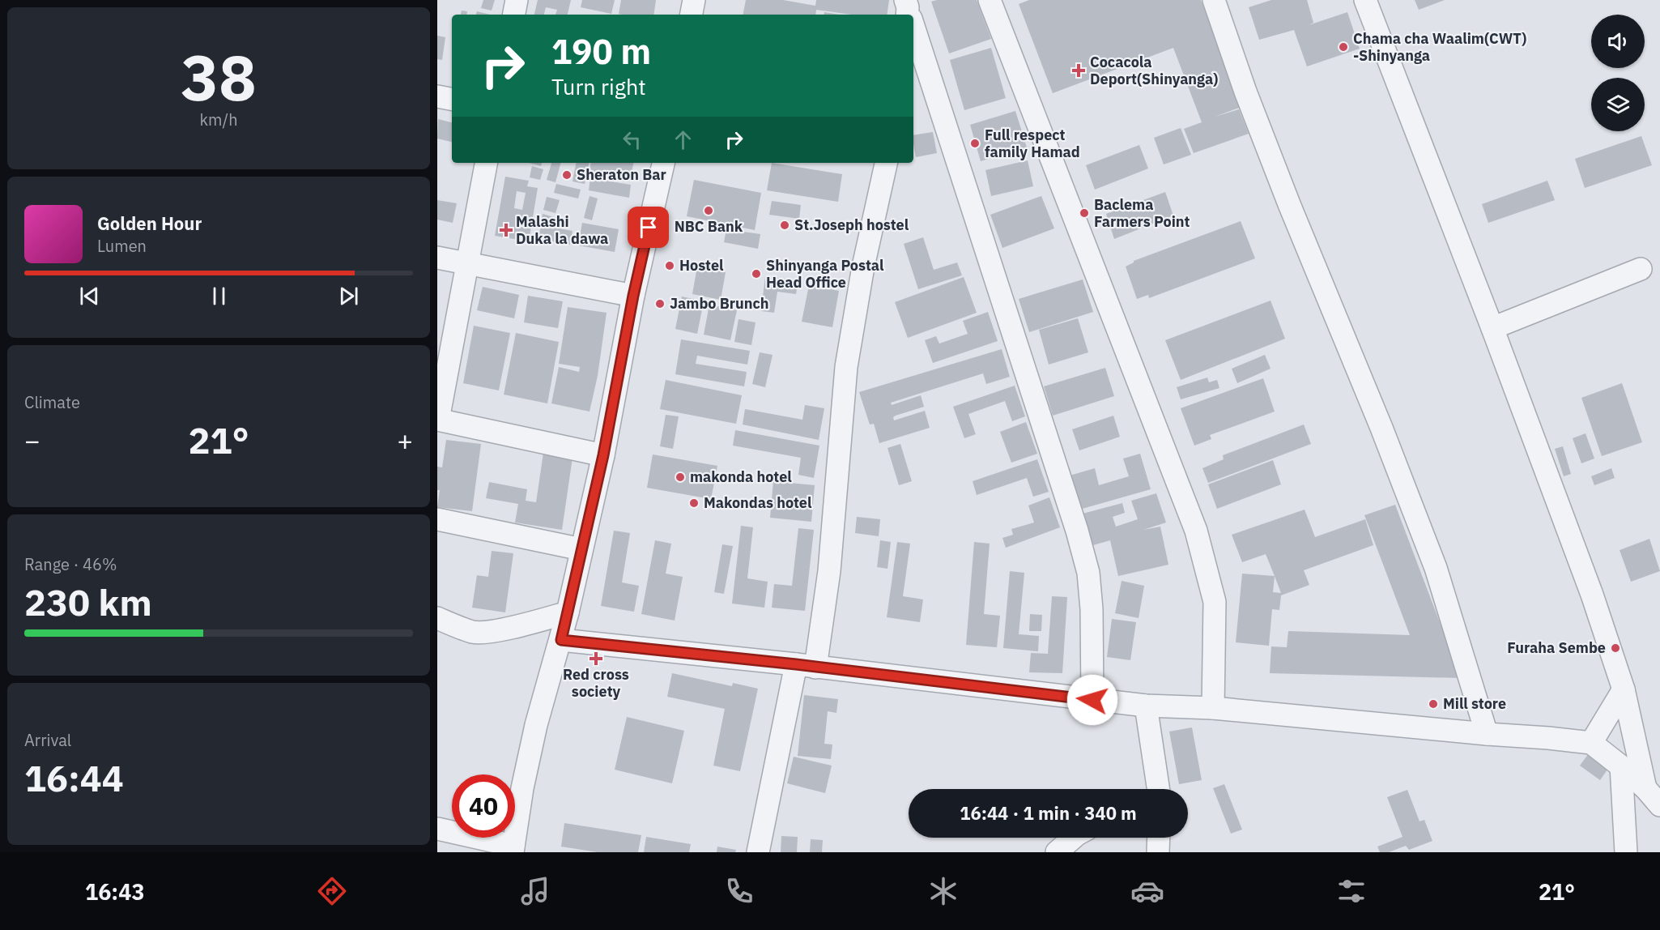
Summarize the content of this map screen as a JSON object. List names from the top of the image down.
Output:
{
  "places": {
    "other": [
      "Chama cha Waalim(CWT) -Shinyanga",
      "Full respect family Hamad",
      "Sheraton Bar",
      "NBC Bank",
      "Baclema Farmers Point",
      "St.Joseph hostel",
      "Hostel",
      "Shinyanga Postal Head Office",
      "Jambo Brunch",
      "makonda hotel",
      "Makondas hotel",
      "Furaha Sembe",
      "Mill store"
    ],
    "health": ["Cocacola Deport(Shinyanga)", "Malashi Duka la dawa", "Red cross society"]
  },
  "page": {
    "tile": [
      ["38", "km/h"],
      "Climate",
      ["Range · 46%", "230 km"],
      ["Arrival", "16:44"]
    ],
    "turn": ["190 m", "Turn right"],
    "song": ["Golden Hour", "Lumen"],
    "heat": ["−", "21°", "+"],
    "limit": "40",
    "trip": "16:44 · 1 min · 340 m",
    "tabs": ["16:43", "21°"]
  }
}
